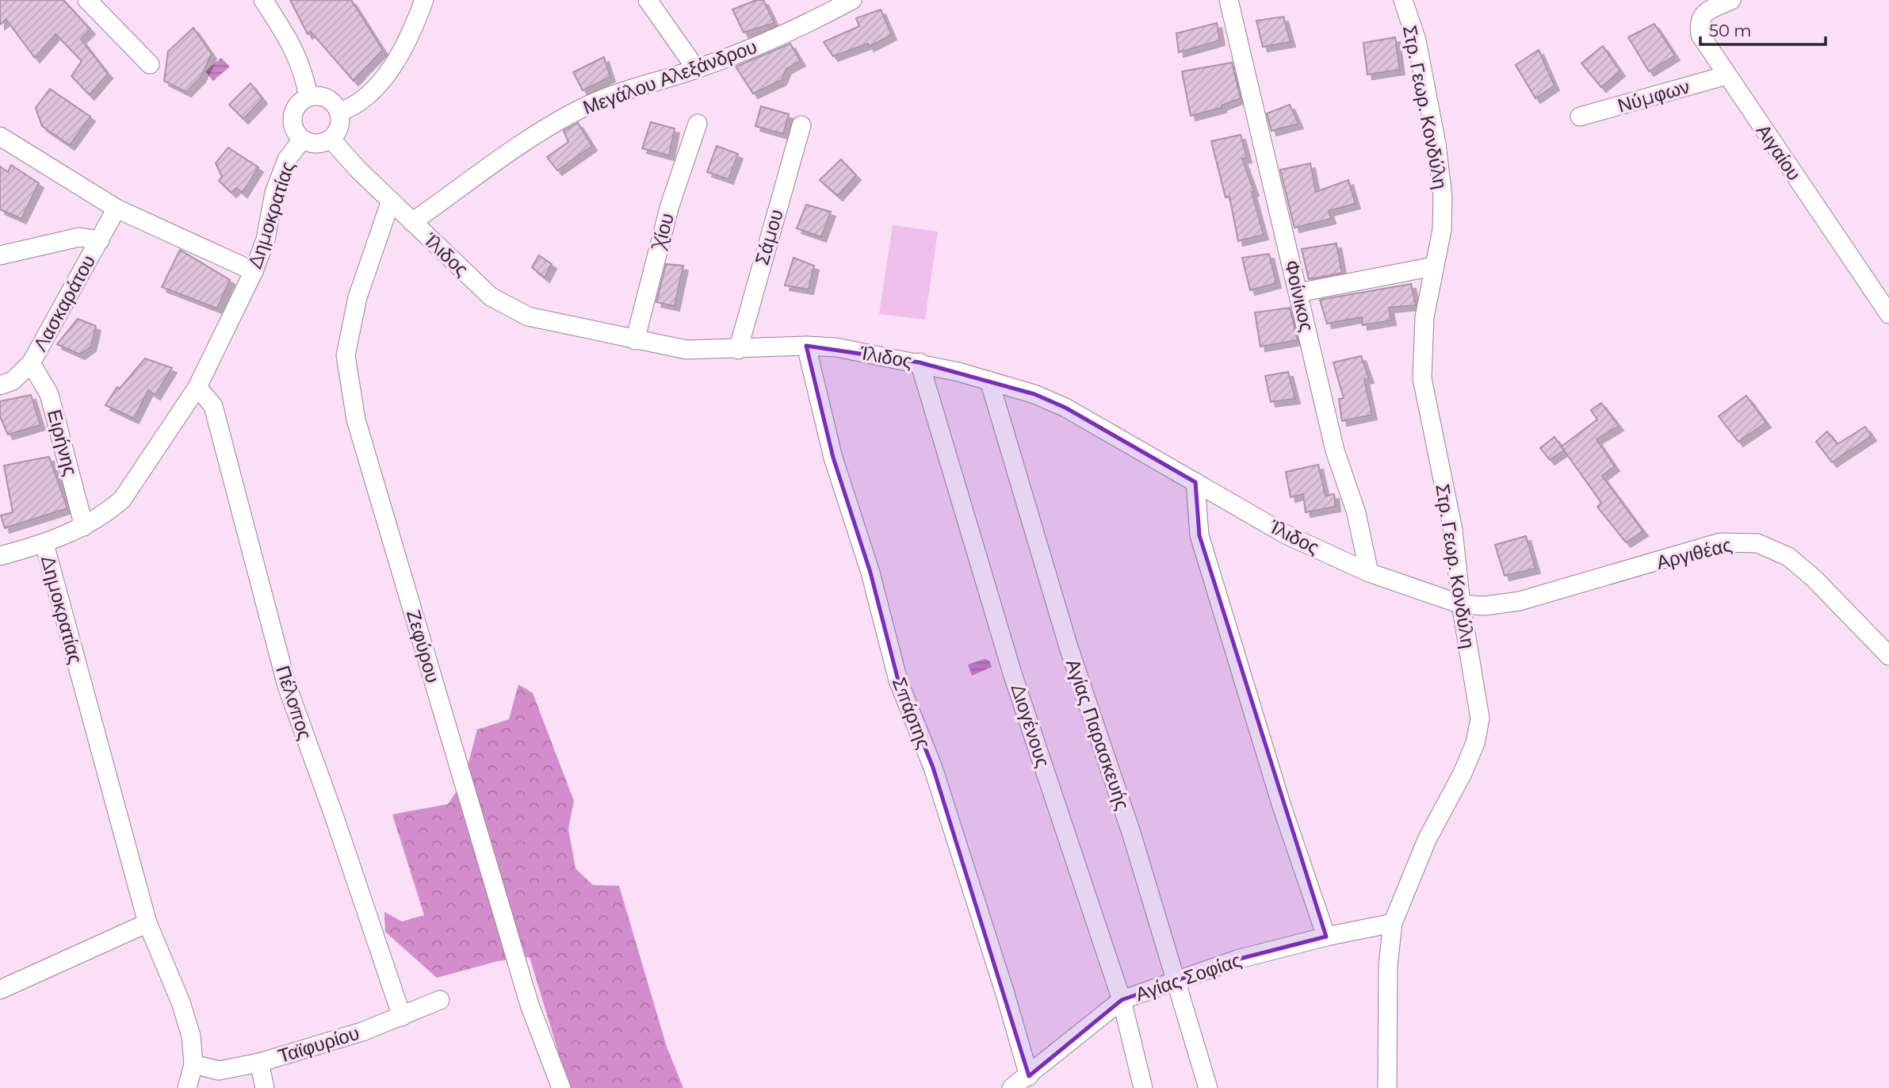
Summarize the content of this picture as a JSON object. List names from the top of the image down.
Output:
{
  "streets": {
    "street": [
      "Μεγάλου Αλεξάνδρου",
      "Νύμφων",
      "Στρ. Γεωρ. Κονδύλη",
      "Αιγαίου",
      "Δημοκρατίας",
      "Χίου",
      "Σάμου",
      "Ίλιδος",
      "Φοίνικος",
      "Λασκαράτου",
      "Ειρήνης",
      "Αργιθέας",
      "Ζεφύρου",
      "Πέλοπος",
      "Σπάρτης",
      "Διογένους",
      "Αγίας Παρασκευής",
      "Αγίας Σοφίας",
      "Ταϊφυρίου"
    ]
  },
  "crossings": [
    ["Μεγάλου Αλεξάνδρου", "Ίλιδος"],
    ["Νύμφων", "Αιγαίου"],
    ["Στρ. Γεωρ. Κονδύλη", "Ίλιδος"],
    ["Στρ. Γεωρ. Κονδύλη", "Αργιθέας"],
    ["Στρ. Γεωρ. Κονδύλη", "Αγίας Σοφίας"],
    ["Δημοκρατίας", "Ίλιδος"],
    ["Δημοκρατίας", "Ειρήνης"],
    ["Δημοκρατίας", "Πέλοπος"],
    ["Δημοκρατίας", "Ταϊφυρίου"],
    ["Χίου", "Ίλιδος"],
    ["Σάμου", "Ίλιδος"],
    ["Ίλιδος", "Φοίνικος"],
    ["Ίλιδος", "Αργιθέας"],
    ["Ίλιδος", "Ζεφύρου"],
    ["Ίλιδος", "Σπάρτης"],
    ["Ίλιδος", "Διογένους"],
    ["Ίλιδος", "Αγίας Παρασκευής"],
    ["Λασκαράτου", "Ειρήνης"],
    ["Πέλοπος", "Ταϊφυρίου"],
    ["Σπάρτης", "Αγίας Σοφίας"],
    ["Διογένους", "Αγίας Σοφίας"],
    ["Αγίας Παρασκευής", "Αγίας Σοφίας"]
  ],
  "scale_bar": "50 m"
}
